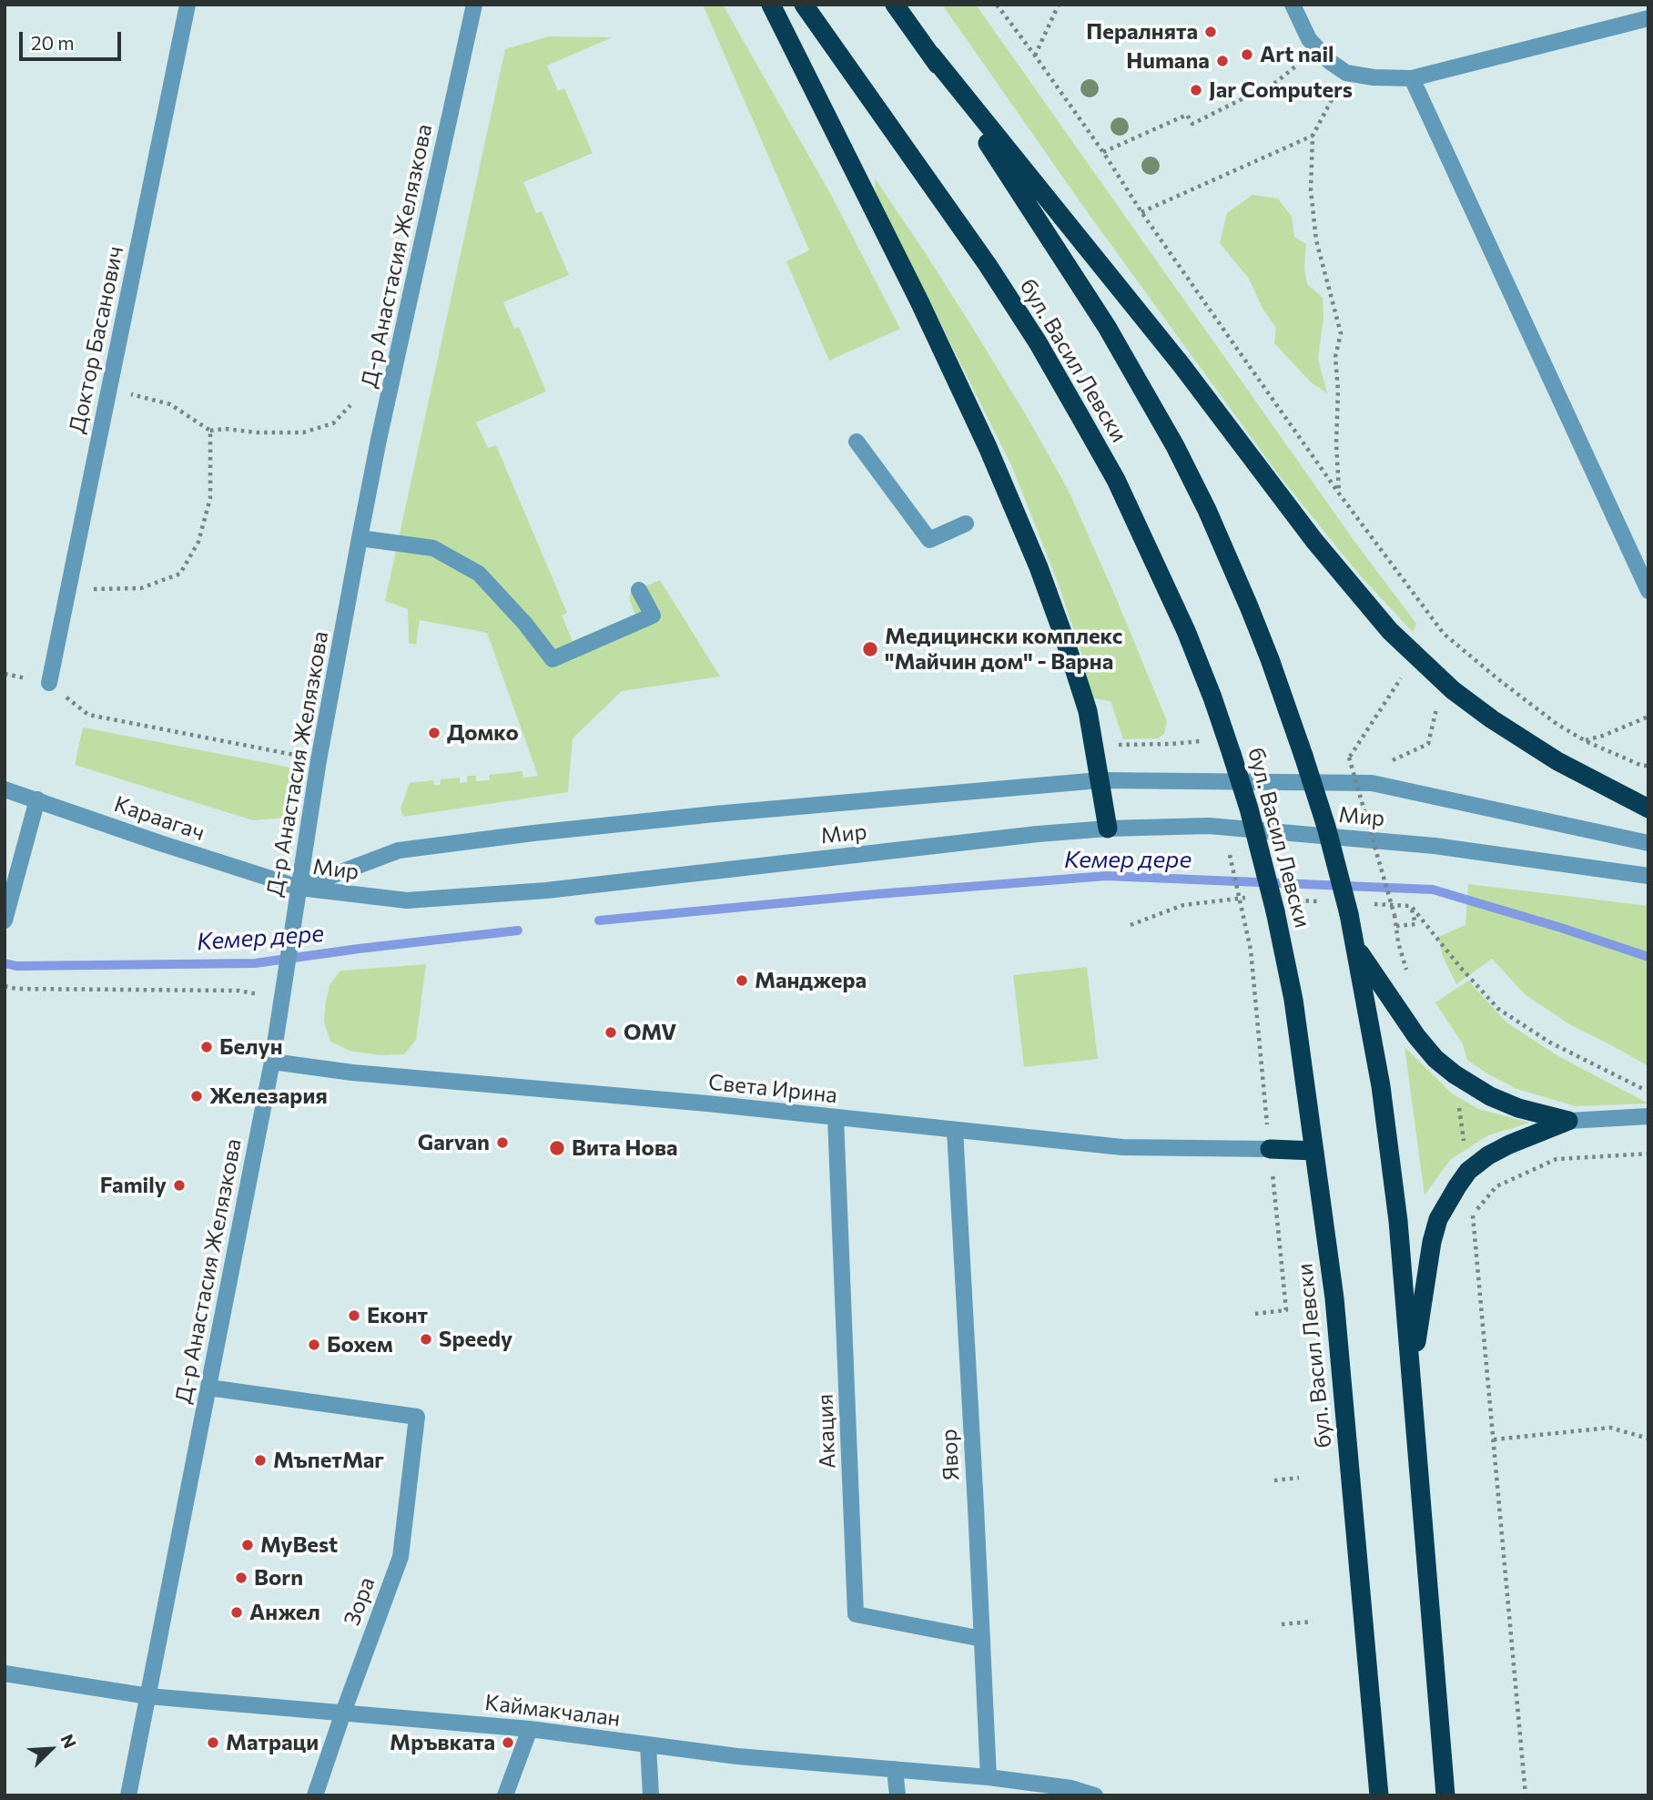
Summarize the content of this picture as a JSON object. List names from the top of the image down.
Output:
{
  "streets": {
    "highway": ["бул. Васил Левски"],
    "street": [
      "Д-р Анастасия Желязкова",
      "Доктор Басанович",
      "Мир",
      "Караагач",
      "Света Ирина",
      "Акация",
      "Явор",
      "Зора",
      "Каймакчалан"
    ]
  },
  "crossings": [
    ["Д-р Анастасия Желязкова", "Мир"],
    ["Д-р Анастасия Желязкова", "Караагач"],
    ["Д-р Анастасия Желязкова", "Света Ирина"],
    ["Д-р Анастасия Желязкова", "Зора"],
    ["Д-р Анастасия Желязкова", "Каймакчалан"],
    ["Мир", "Караагач"],
    ["Света Ирина", "Акация"],
    ["Света Ирина", "Явор"],
    ["Акация", "Явор"],
    ["Явор", "Каймакчалан"],
    ["Зора", "Каймакчалан"]
  ],
  "water": ["Кемер дере"],
  "places": [
    "Пералнята",
    "Art nail",
    "Humana",
    "Jar Computers",
    "Медицински комплекс \"Майчин дом\" - Варна",
    "Домко",
    "Манджера",
    "OMV",
    "Белун",
    "Железария",
    "Garvan",
    "Вита Нова",
    "Family",
    "Еконт",
    "Speedy",
    "Бохем",
    "МъпетМаг",
    "MyBest",
    "Born",
    "Анжел",
    "Матраци",
    "Мръвката"
  ],
  "scale_bar": "20 m",
  "north": "top right"
}
